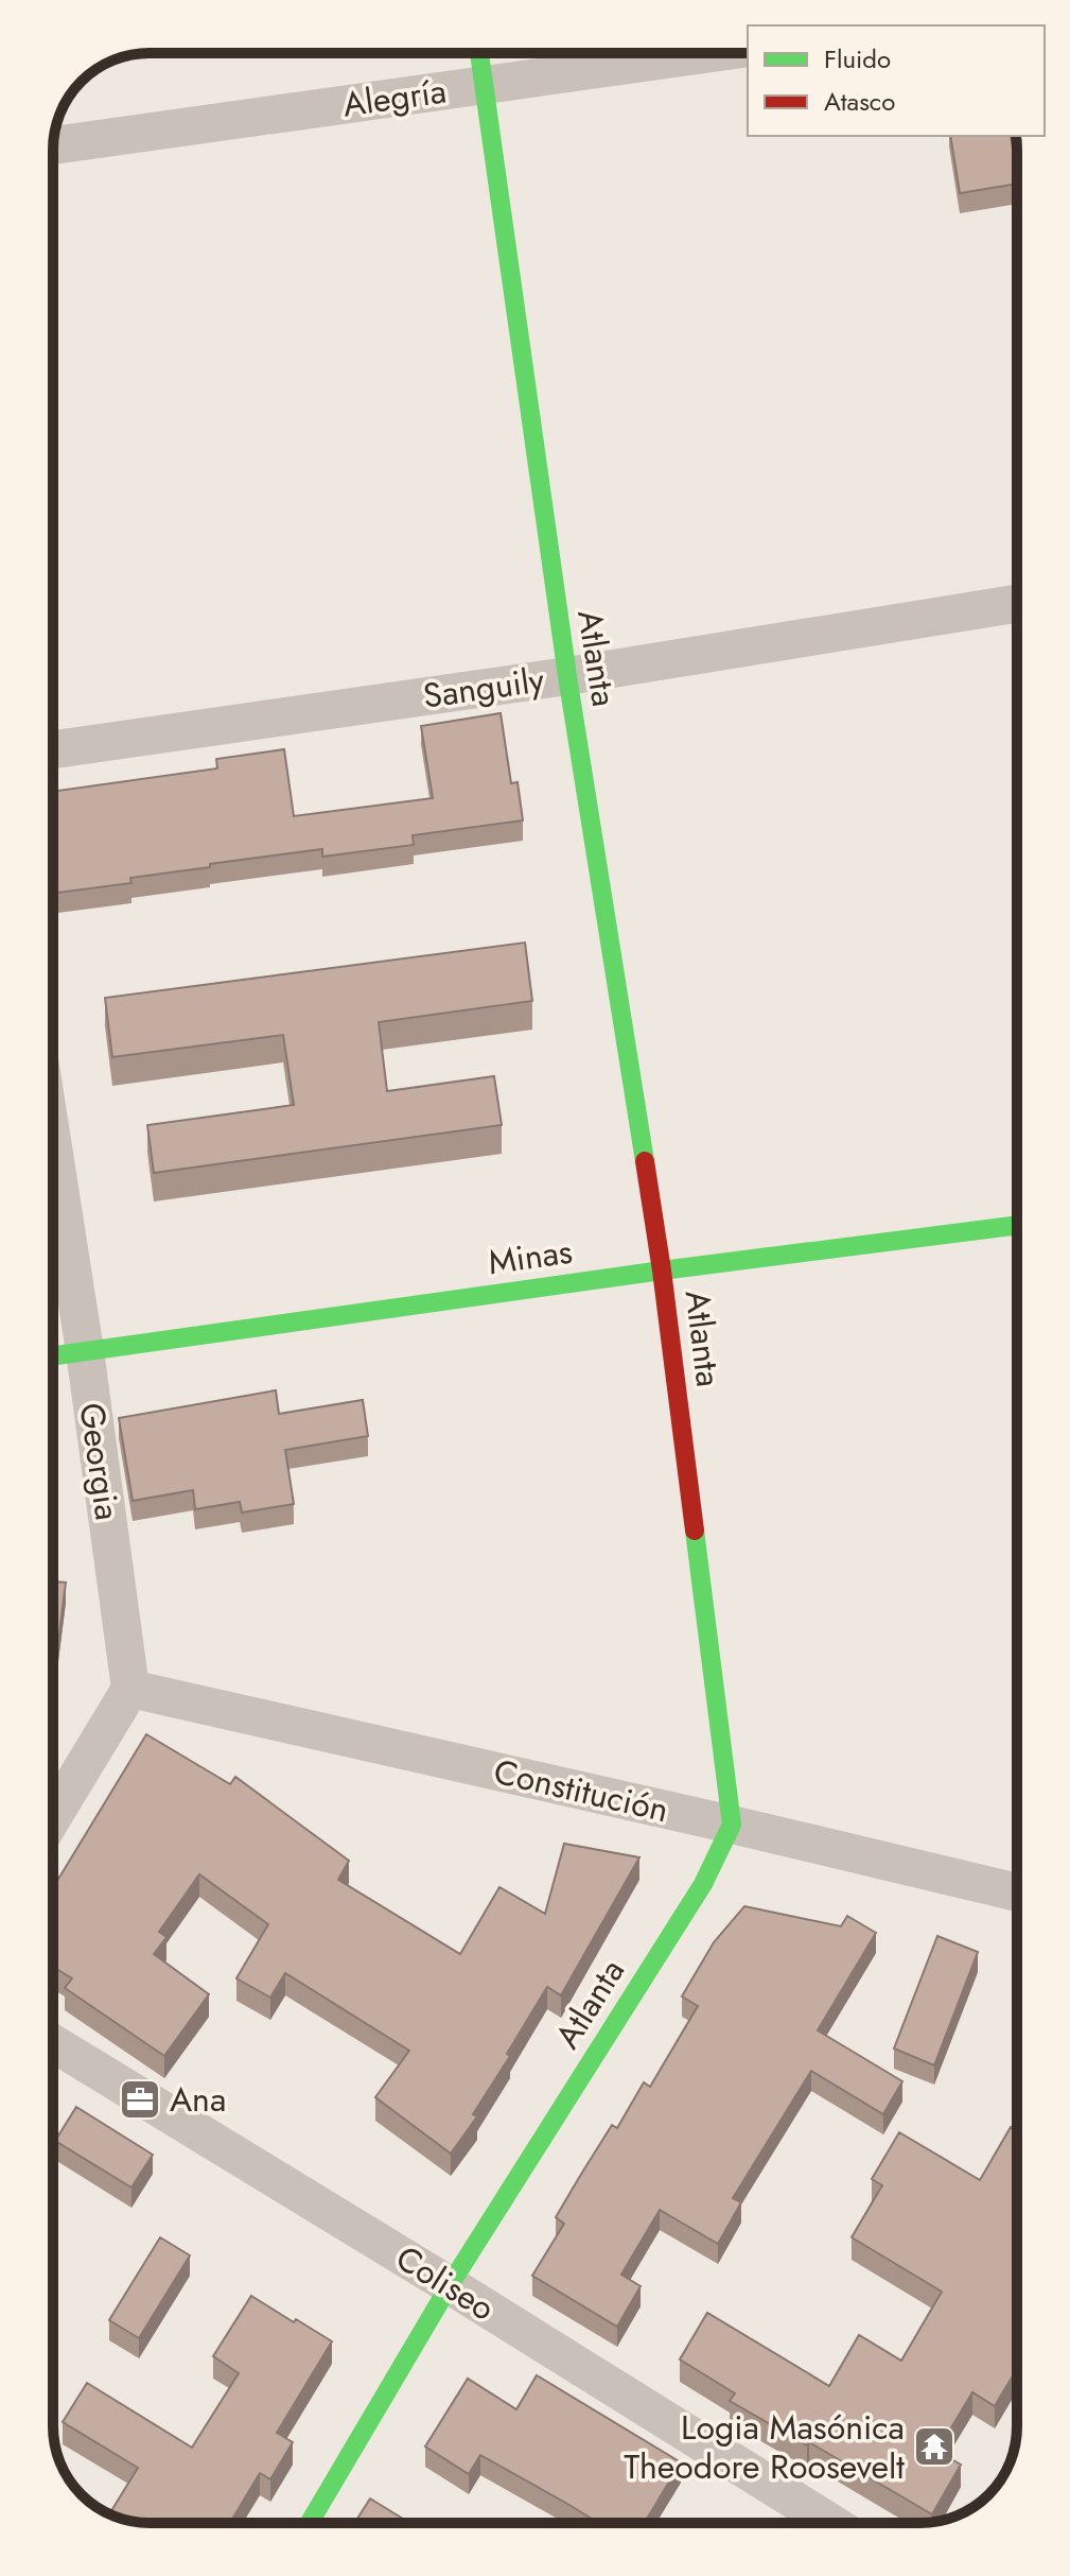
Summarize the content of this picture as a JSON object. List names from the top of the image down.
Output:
{
  "streets": {
    "street": [
      "Alegría",
      "Atlanta",
      "Sanguily",
      "Minas",
      "Georgia",
      "Constitución",
      "Coliseo"
    ]
  },
  "crossings": [
    ["Alegría", "Atlanta"],
    ["Atlanta", "Sanguily"],
    ["Atlanta", "Minas"],
    ["Atlanta", "Constitución"],
    ["Atlanta", "Coliseo"],
    ["Minas", "Georgia"],
    ["Georgia", "Constitución"]
  ],
  "places": {
    "office": ["Ana"],
    "temple": ["Logia Masónica Theodore Roosevelt"]
  },
  "legend": ["Fluido", "Atasco"]
}
